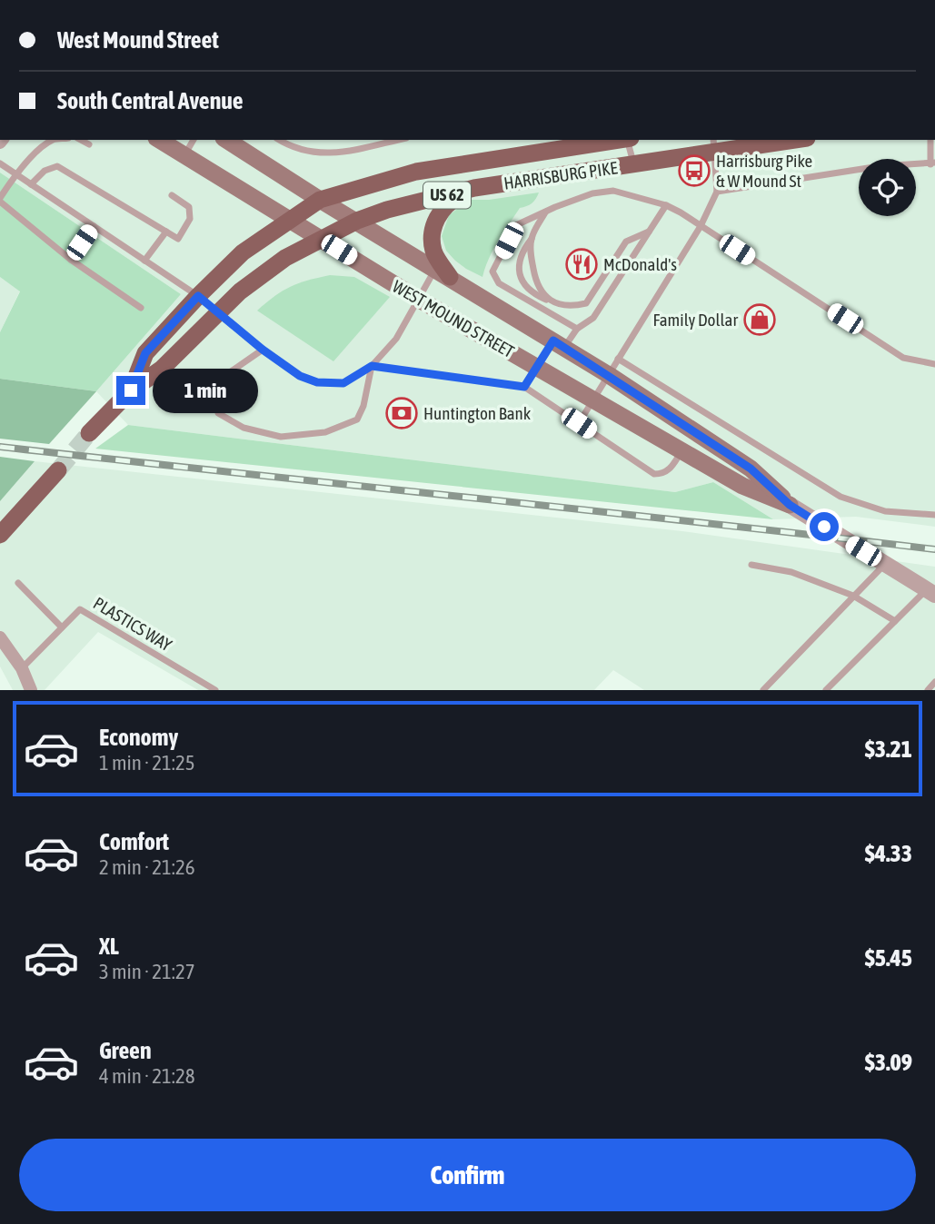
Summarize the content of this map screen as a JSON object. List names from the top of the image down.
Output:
{
  "streets": {
    "main road": ["HARRISBURG PIKE", "US 62", "WEST MOUND STREET"],
    "lane": ["PLASTICS WAY"]
  },
  "crossings": [
    ["HARRISBURG PIKE", "US 62"],
    ["HARRISBURG PIKE", "WEST MOUND STREET"],
    ["US 62", "WEST MOUND STREET"]
  ],
  "places": {
    "bus stop": ["Harrisburg Pike & W Mound St"],
    "restaurant": ["McDonald's"],
    "shop": ["Family Dollar"],
    "bank": ["Huntington Bank"]
  },
  "page": {
    "banner": ["West Mound Street", "South Central Avenue"],
    "bubble": "1 min",
    "list": [
      {
        "name": "Economy",
        "note": "1 min · 21:25",
        "value": "$3.21"
      },
      {
        "name": "Comfort",
        "note": "2 min · 21:26",
        "value": "$4.33"
      },
      {
        "name": "XL",
        "note": "3 min · 21:27",
        "value": "$5.45"
      },
      {
        "name": "Green",
        "note": "4 min · 21:28",
        "value": "$3.09"
      }
    ],
    "buttons": "Confirm"
  }
}
